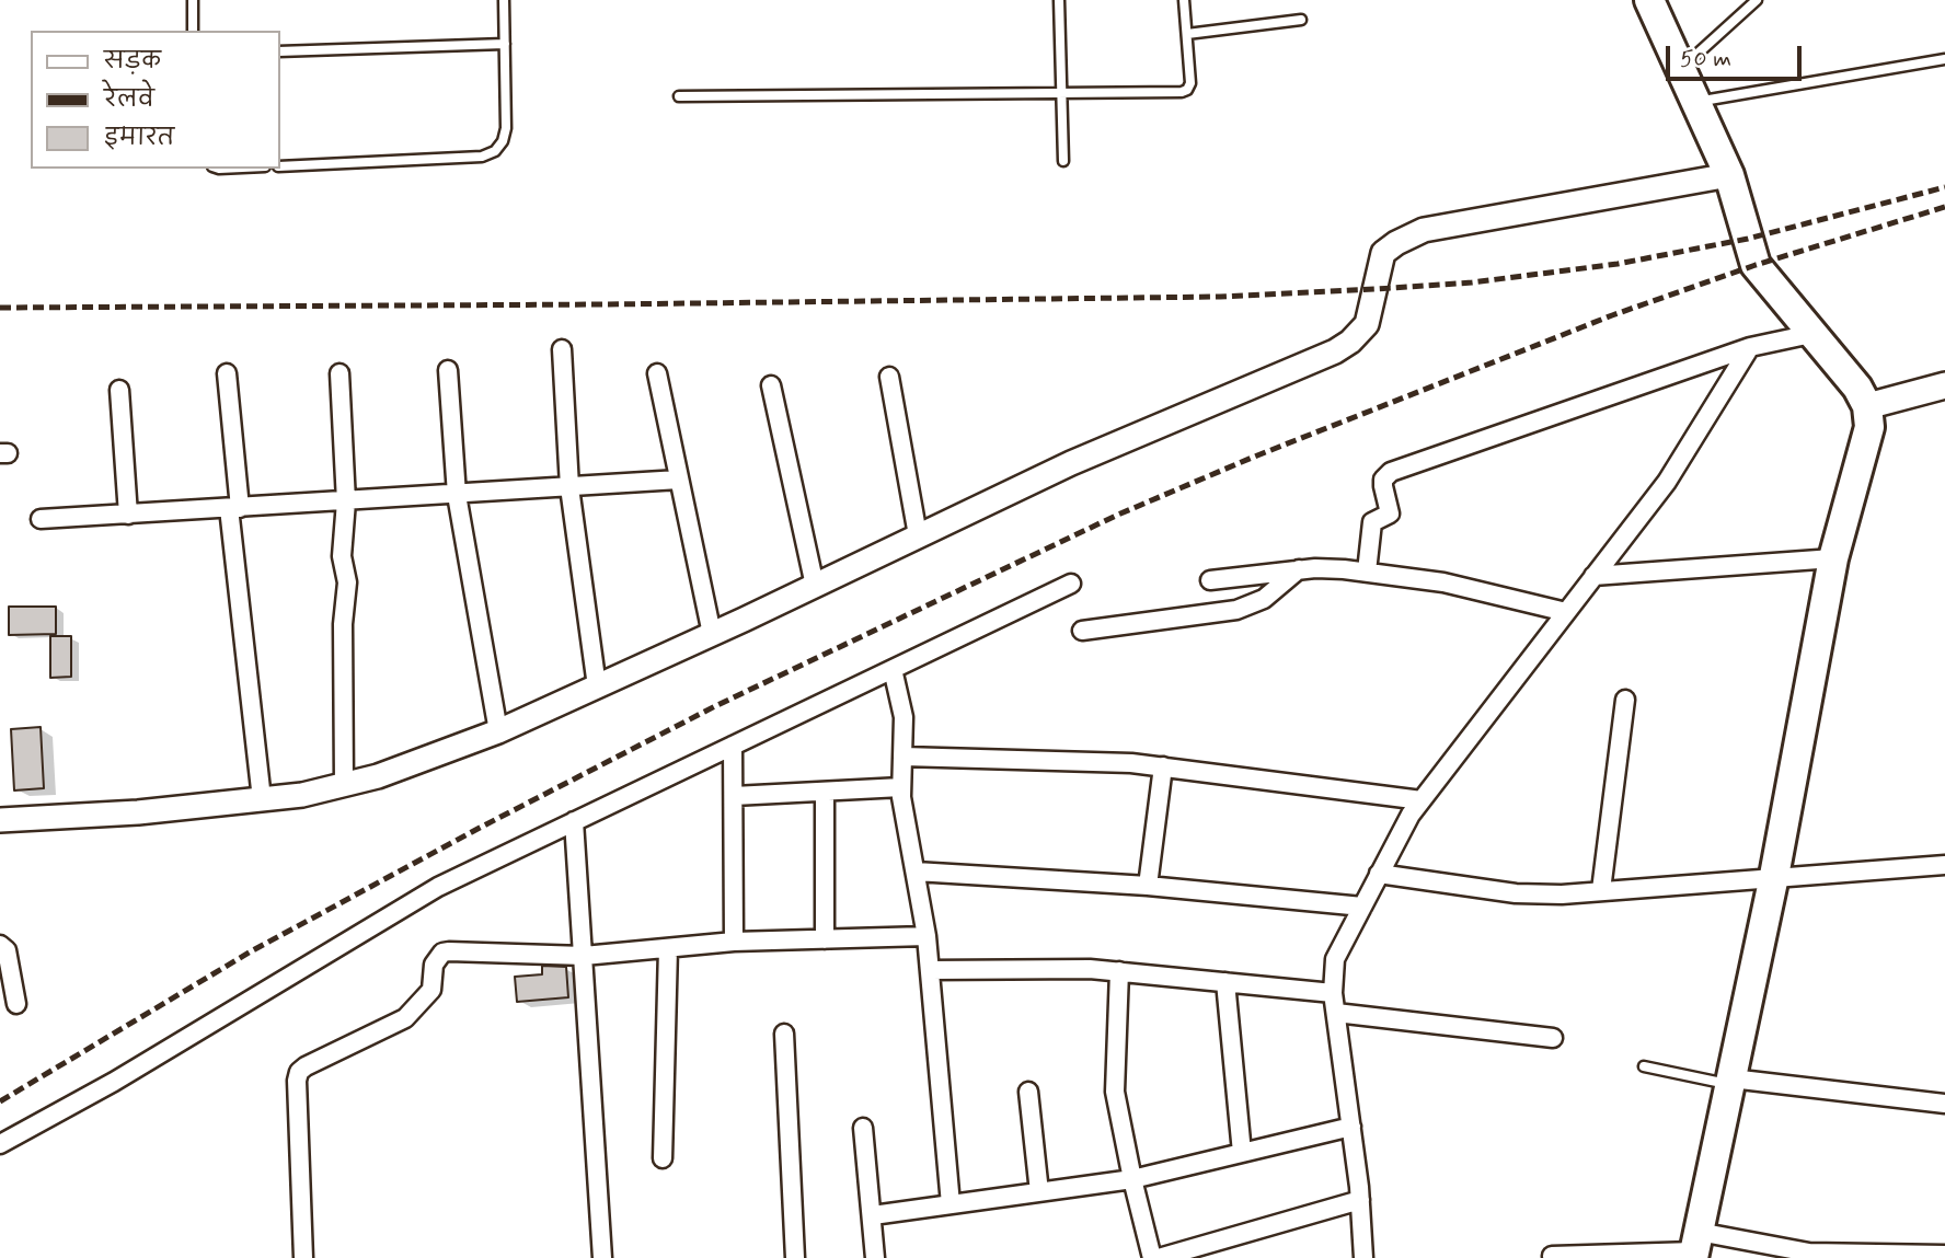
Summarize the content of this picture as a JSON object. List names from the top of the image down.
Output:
{
  "legend": ["सड़क", "रेलवे", "इमारत"],
  "scale_bar": "50 m"
}
